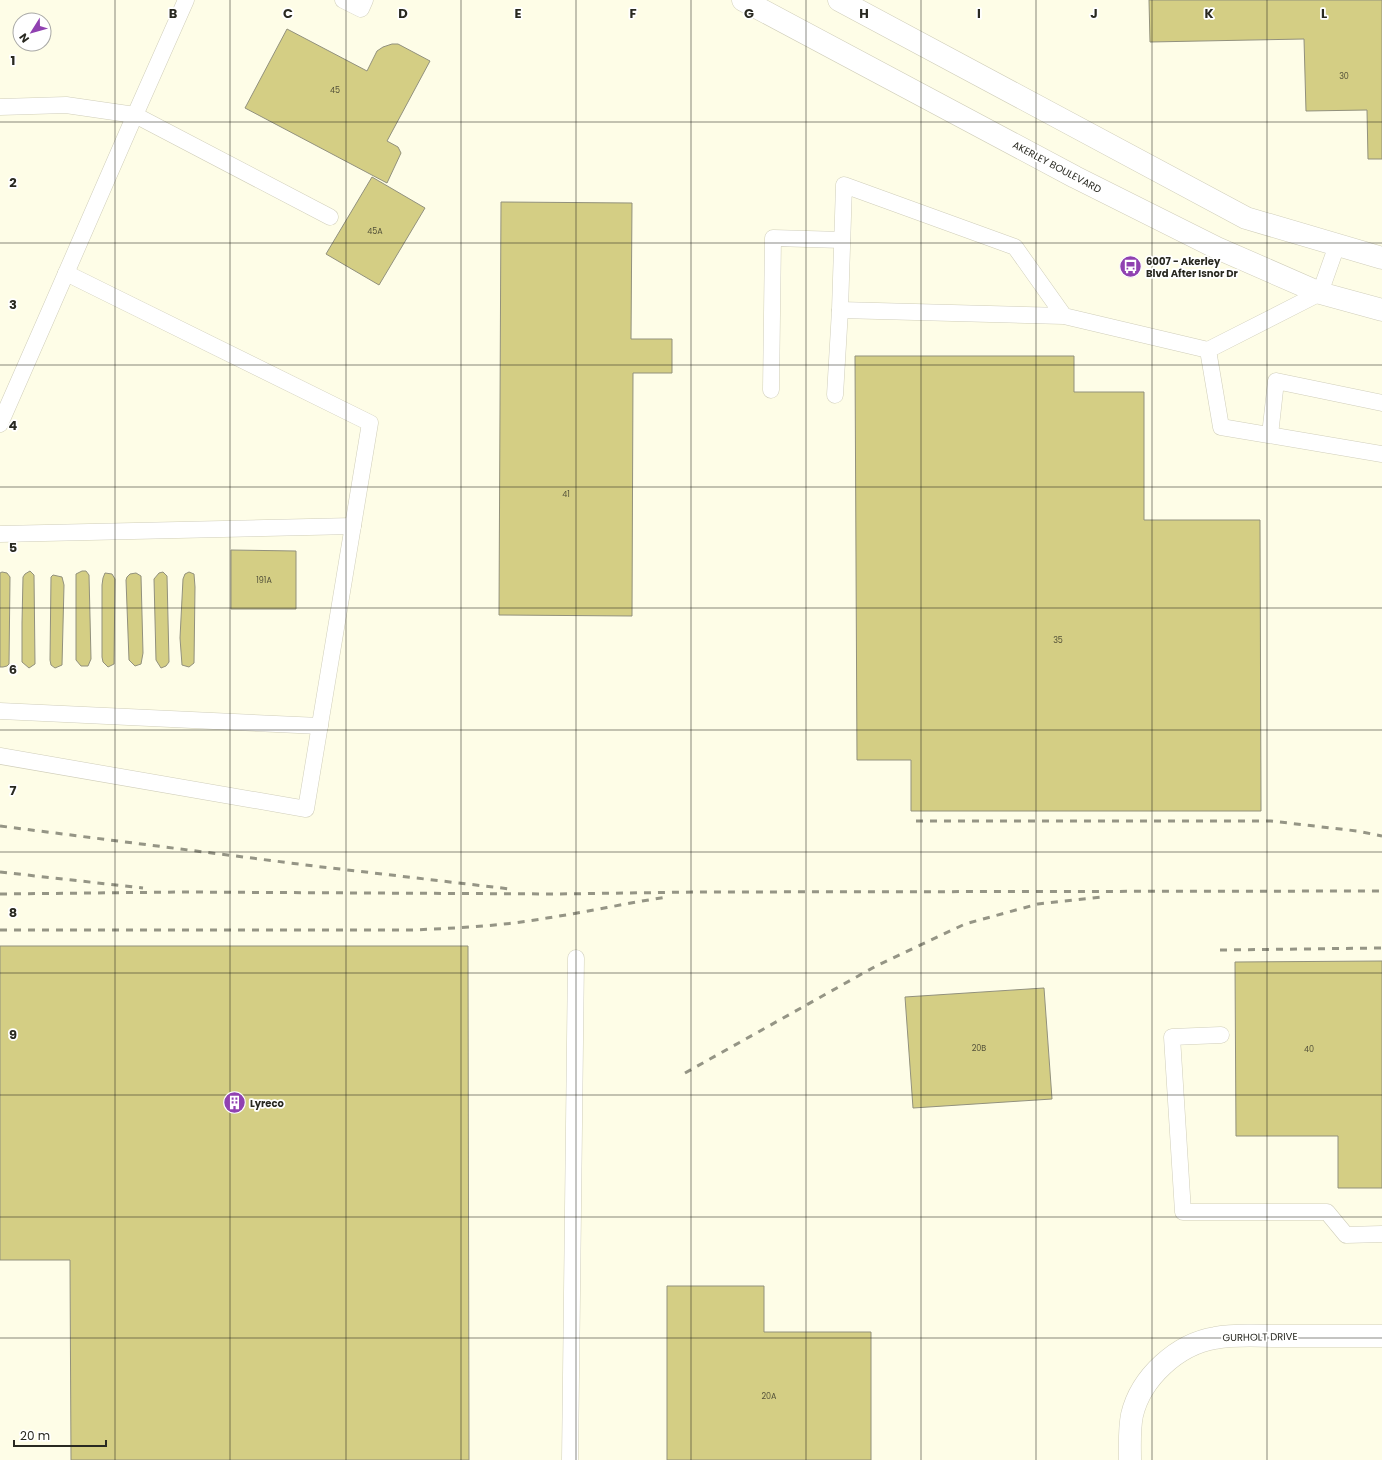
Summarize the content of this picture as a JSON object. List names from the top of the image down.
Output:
{
  "streets": {
    "main road": ["AKERLEY BOULEVARD", "GURHOLT DRIVE"]
  },
  "places": {
    "bus stop": ["6007 - Akerley Blvd After Isnor Dr"],
    "building": ["Lyreco"]
  },
  "house_numbers": [
    "30",
    "45",
    "45A",
    "41",
    "191A",
    "35",
    "20B",
    "40",
    "20A"
  ],
  "scale_bar": "20 m",
  "north": "bottom left",
  "grid": {
    "columns": [
      "B",
      "C",
      "D",
      "E",
      "F",
      "G",
      "H",
      "I",
      "J",
      "K",
      "L"
    ],
    "rows": [
      "1",
      "2",
      "3",
      "4",
      "5",
      "6",
      "7",
      "8",
      "9"
    ]
  }
}
